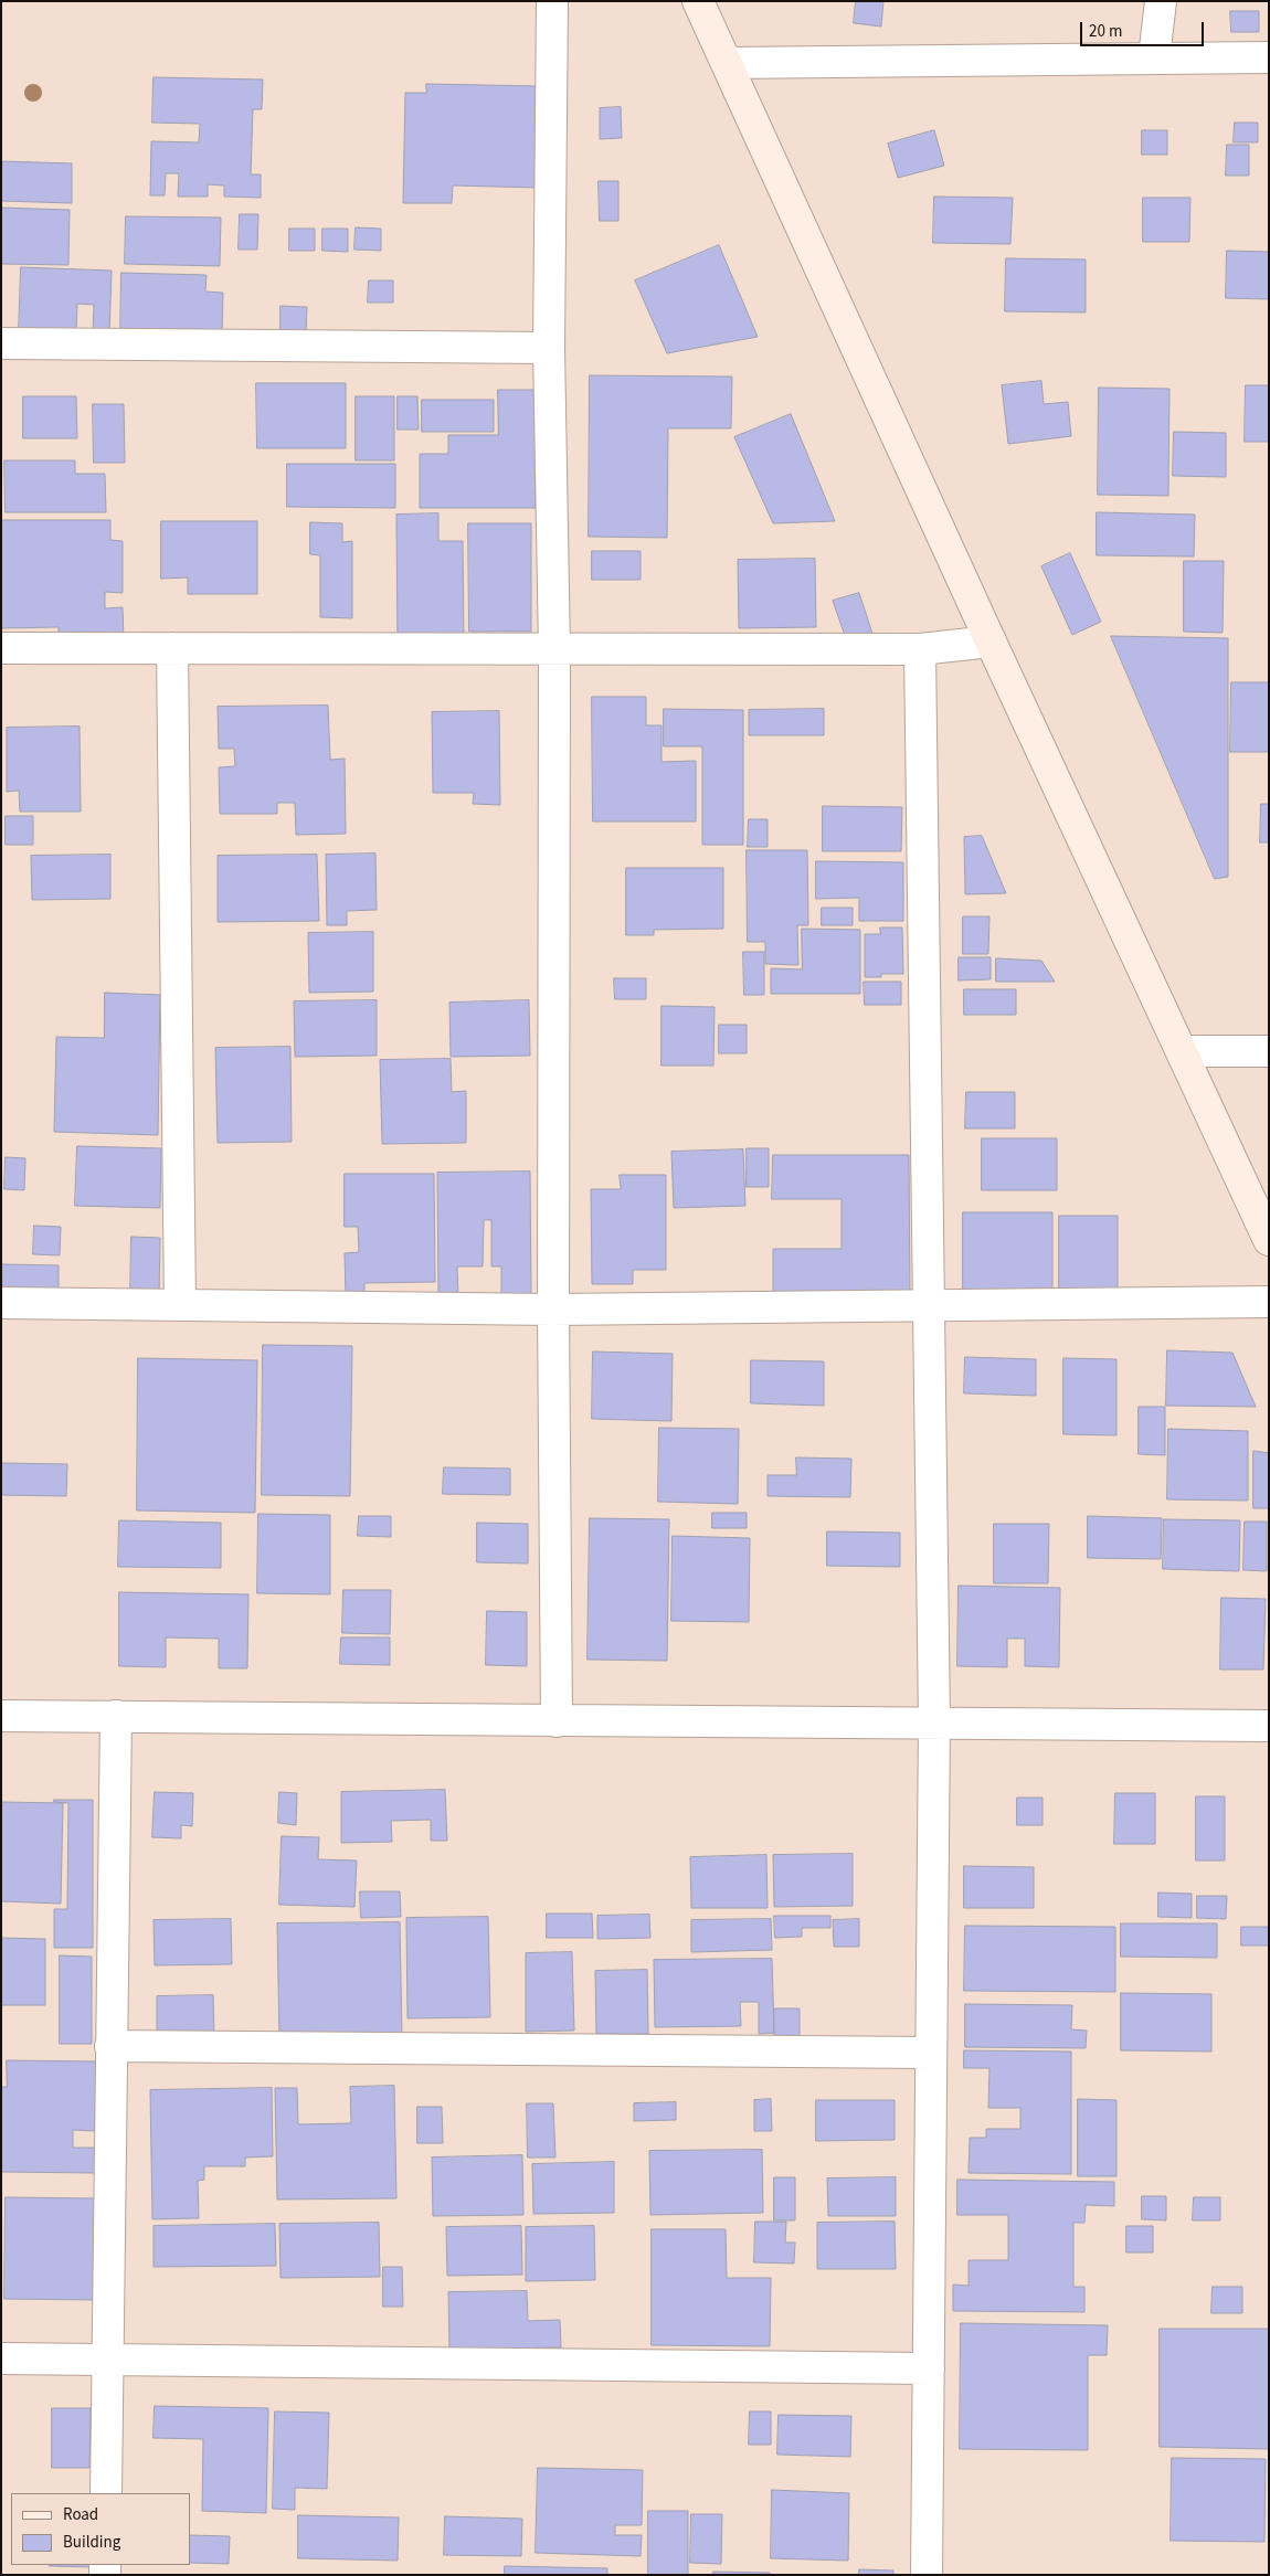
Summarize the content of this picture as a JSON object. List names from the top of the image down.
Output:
{
  "legend": ["Road", "Building"],
  "scale_bar": "20 m"
}
